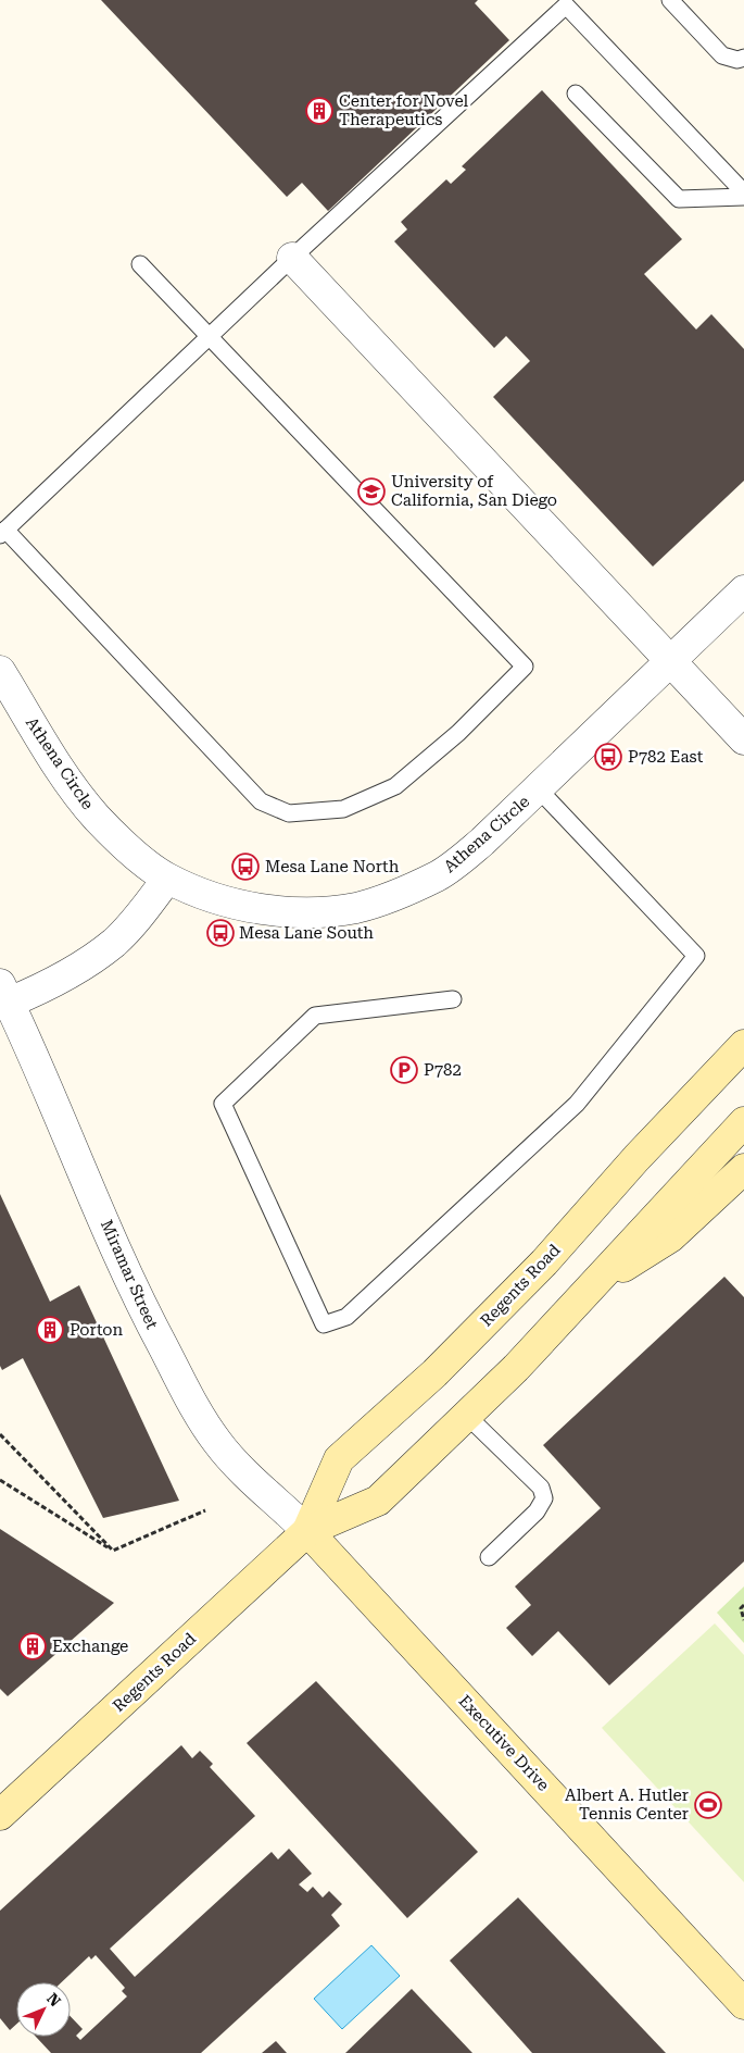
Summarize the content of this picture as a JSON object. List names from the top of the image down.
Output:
{
  "streets": {
    "main road": ["Regents Road", "Executive Drive"],
    "street": ["Athena Circle", "Miramar Street"]
  },
  "crossings": [
    ["Miramar Street", "Regents Road"],
    ["Miramar Street", "Executive Drive"],
    ["Regents Road", "Executive Drive"]
  ],
  "places": {
    "building": ["Center for Novel Therapeutics", "Porton", "Exchange"],
    "school or university": ["University of California, San Diego"],
    "bus stop": ["P782 East", "Mesa Lane North", "Mesa Lane South"],
    "parking": ["P782"],
    "sports": ["Albert A. Hutler Tennis Center"]
  },
  "north": "top right"
}
